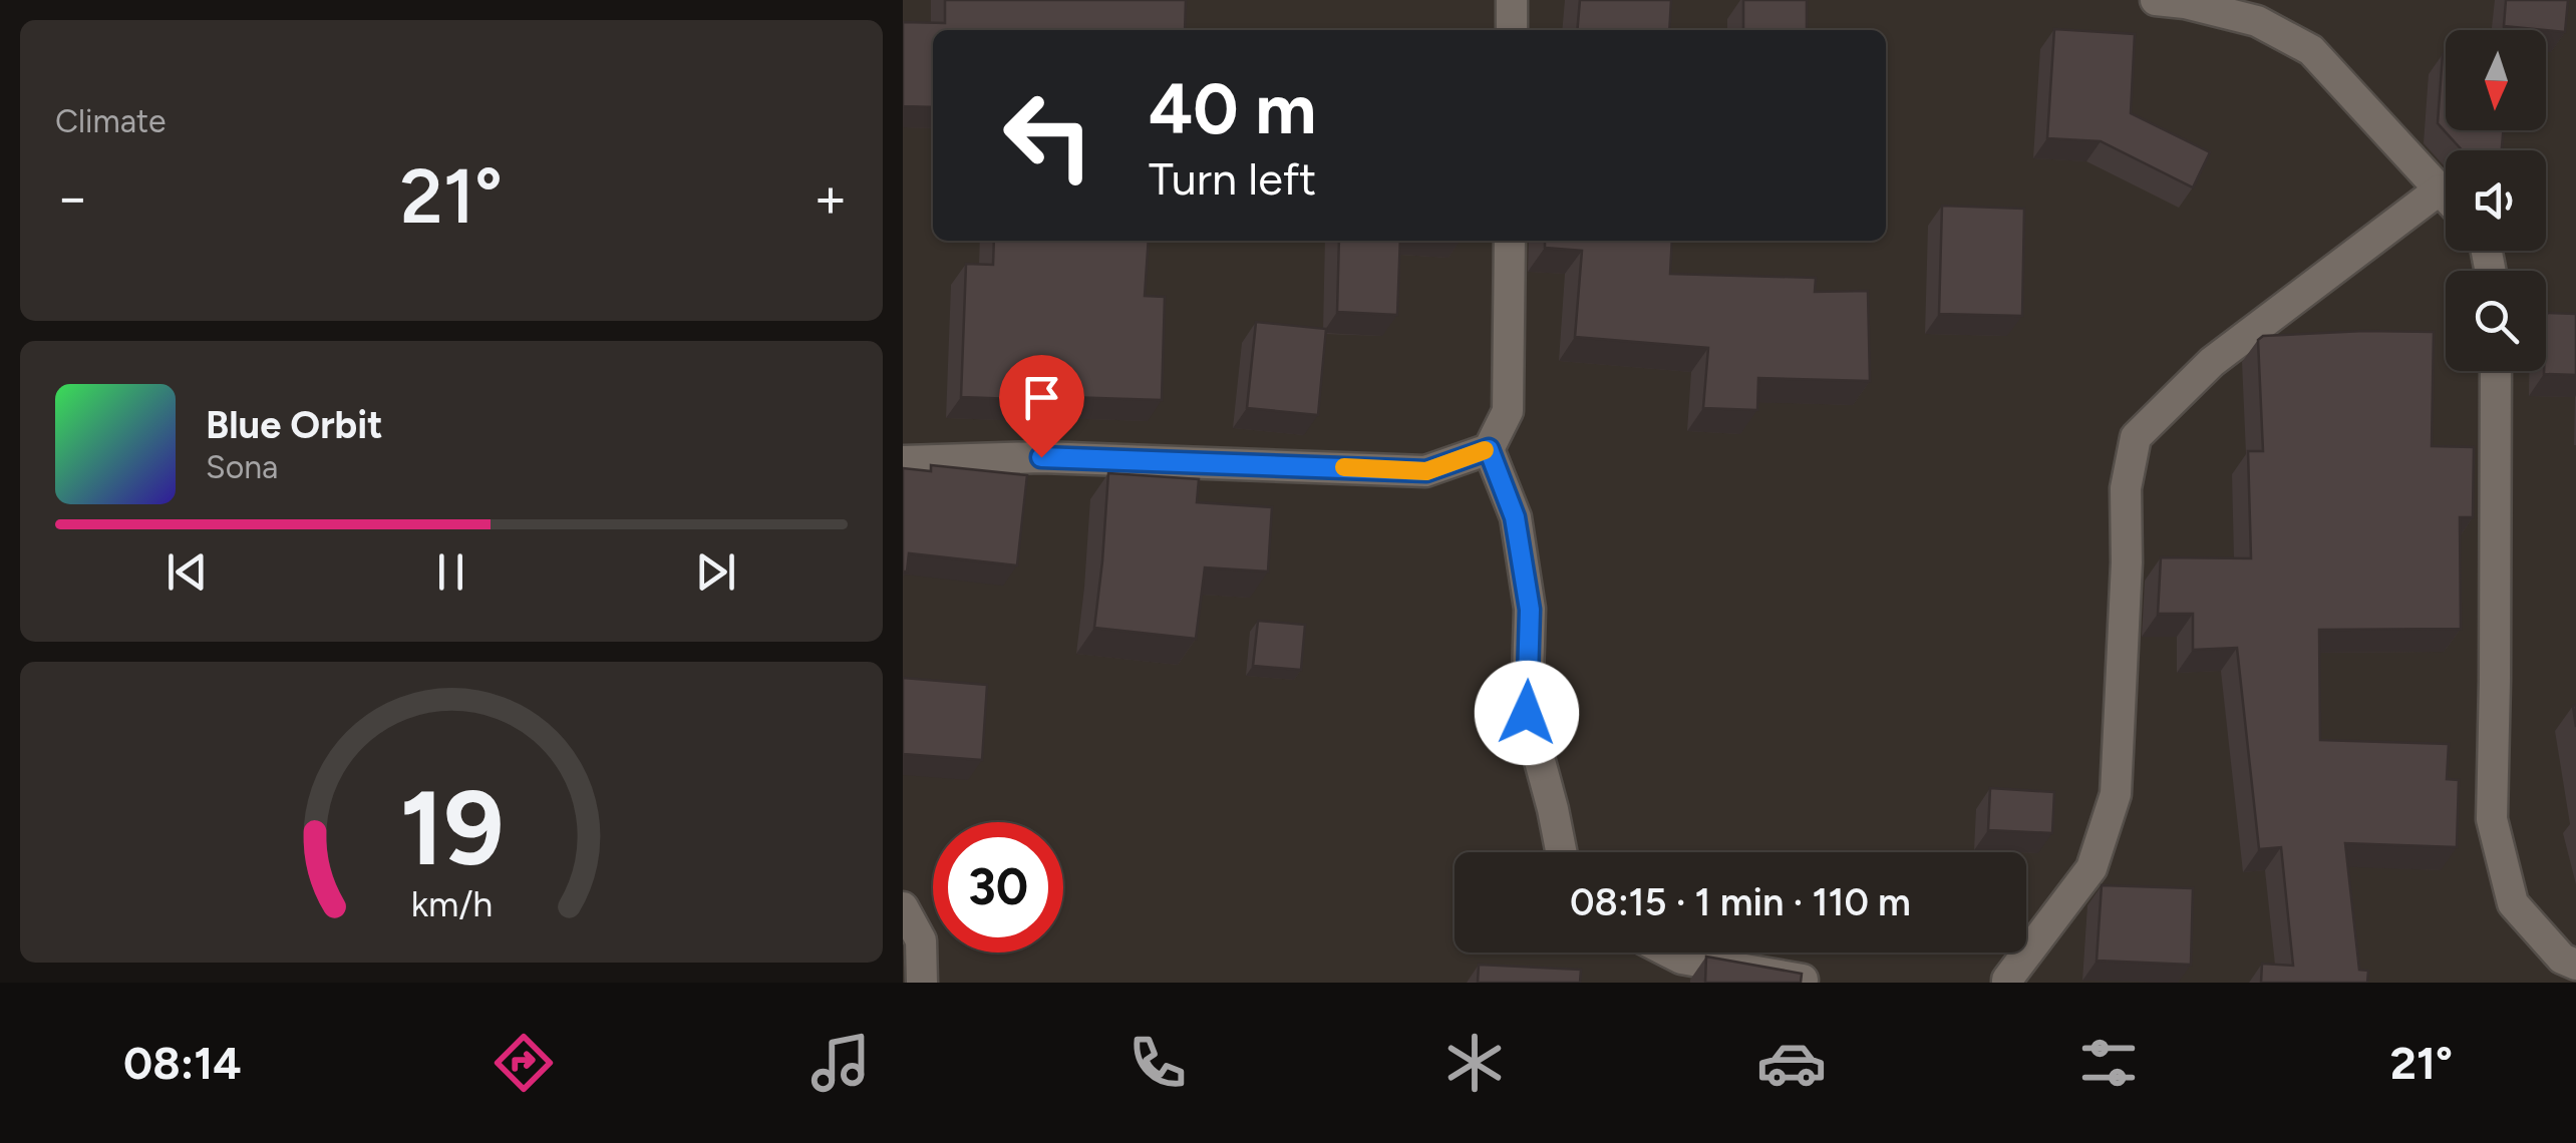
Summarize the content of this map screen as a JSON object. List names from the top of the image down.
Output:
{
  "north": "bottom",
  "page": {
    "tile": "Climate",
    "turn": ["40 m", "Turn left"],
    "heat": ["−", "21°", "+"],
    "song": ["Blue Orbit", "Sona"],
    "limit": "30",
    "trip": "08:15 · 1 min · 110 m",
    "tabs": ["08:14", "21°"],
    "gauge": ["19", "km/h"]
  }
}
